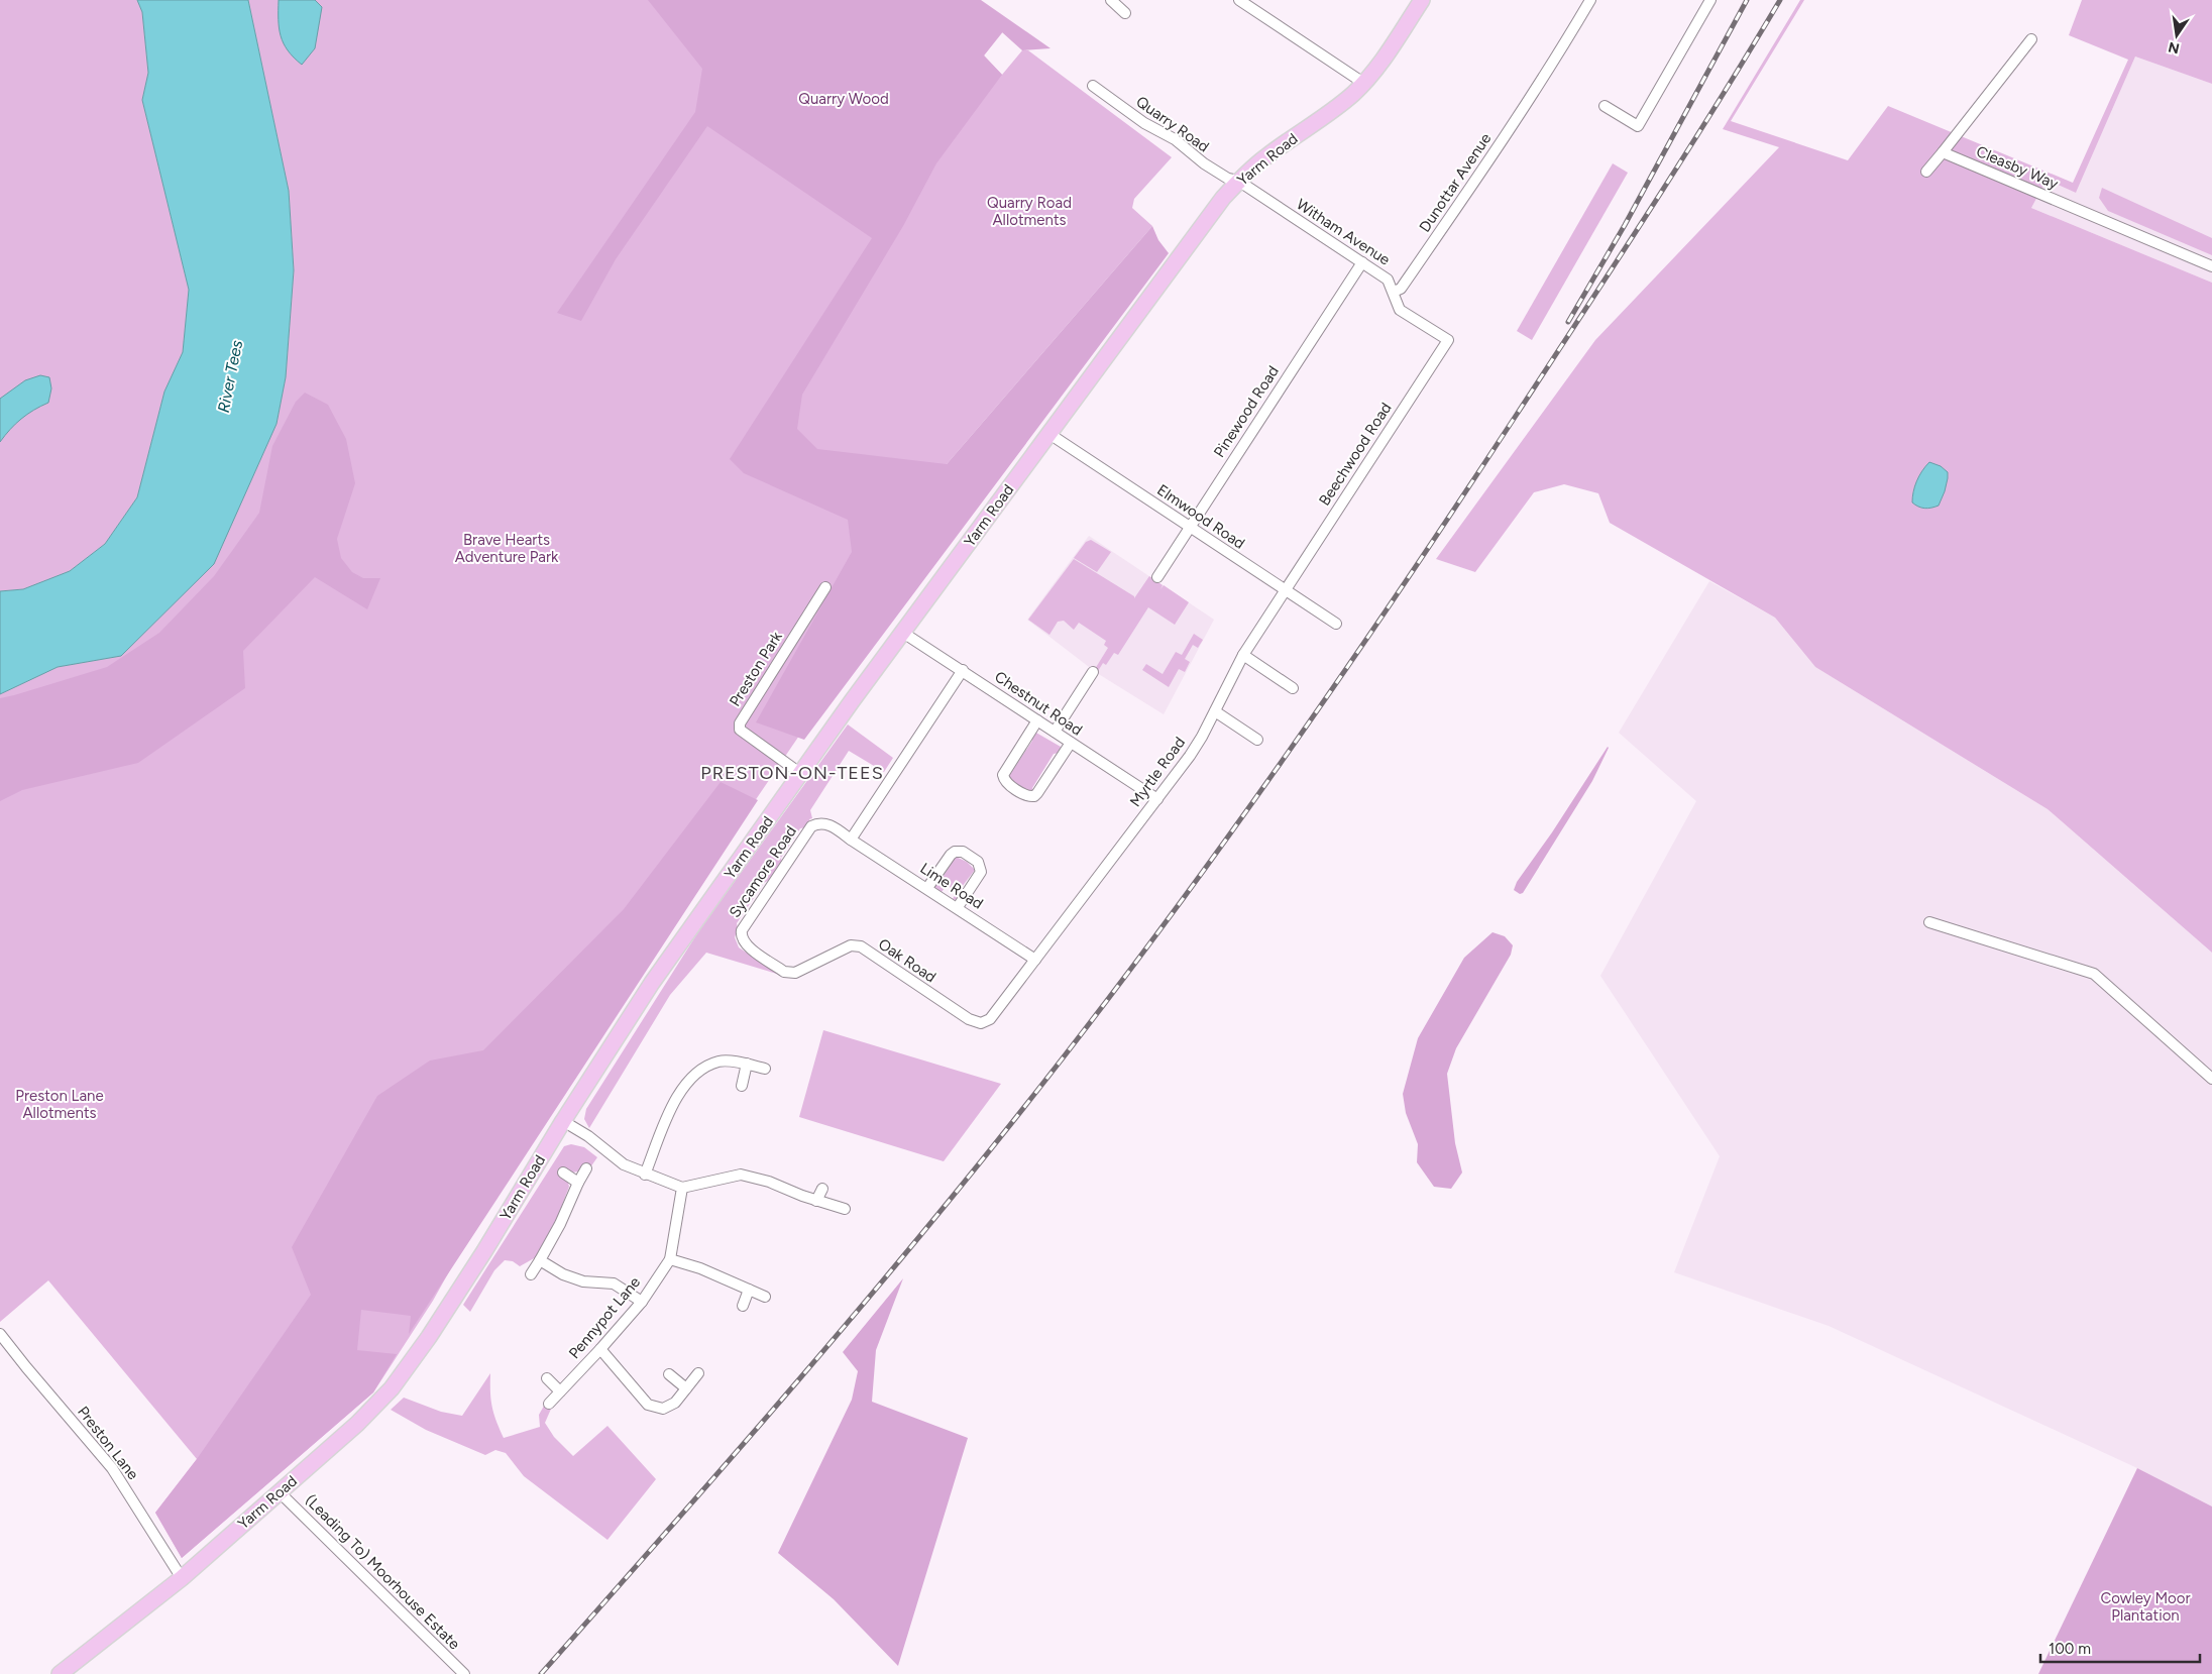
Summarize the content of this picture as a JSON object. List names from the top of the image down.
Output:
{
  "streets": {
    "main road": ["Yarm Road"],
    "street": [
      "Quarry Road",
      "Cleasby Way",
      "Dunottar Avenue",
      "Witham Avenue",
      "Pinewood Road",
      "Beechwood Road",
      "Elmwood Road",
      "Preston Park",
      "Chestnut Road",
      "Myrtle Road",
      "Sycamore Road",
      "Lime Road",
      "Oak Road",
      "Pennypot Lane",
      "Preston Lane",
      "(Leading To) Moorhouse Estate"
    ]
  },
  "crossings": [
    ["Quarry Road", "Yarm Road"],
    ["Quarry Road", "Witham Avenue"],
    ["Yarm Road", "Witham Avenue"],
    ["Yarm Road", "Elmwood Road"],
    ["Yarm Road", "Preston Park"],
    ["Yarm Road", "Chestnut Road"],
    ["Yarm Road", "Preston Lane"],
    ["Yarm Road", "(Leading To) Moorhouse Estate"],
    ["Dunottar Avenue", "Witham Avenue"],
    ["Witham Avenue", "Pinewood Road"],
    ["Witham Avenue", "Beechwood Road"],
    ["Pinewood Road", "Elmwood Road"],
    ["Beechwood Road", "Elmwood Road"],
    ["Beechwood Road", "Myrtle Road"],
    ["Elmwood Road", "Myrtle Road"],
    ["Chestnut Road", "Myrtle Road"],
    ["Myrtle Road", "Lime Road"],
    ["Myrtle Road", "Oak Road"],
    ["Sycamore Road", "Lime Road"],
    ["Sycamore Road", "Oak Road"],
    ["Lime Road", "Oak Road"]
  ],
  "districts": ["PRESTON-ON-TEES"],
  "water": ["River Tees"],
  "parks": [
    "Quarry Wood",
    "Quarry Road Allotments",
    "Brave Hearts Adventure Park",
    "Preston Lane Allotments",
    "Cowley Moor Plantation"
  ],
  "scale_bar": "100 m",
  "north": "bottom"
}
